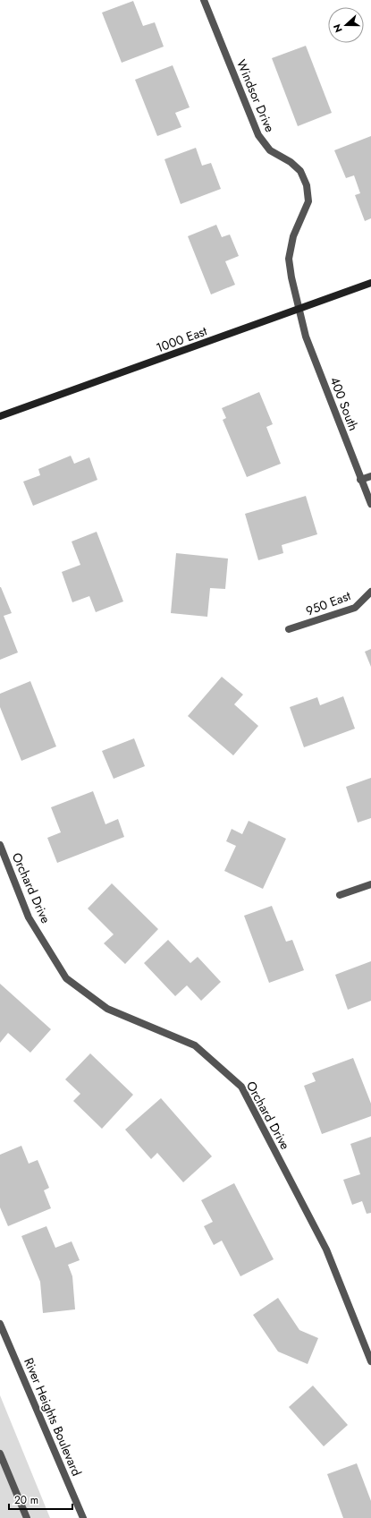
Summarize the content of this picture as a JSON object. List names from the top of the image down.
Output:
{
  "streets": {
    "street": [
      "Windsor Drive",
      "1000 East",
      "400 South",
      "950 East",
      "Orchard Drive",
      "River Heights Boulevard"
    ]
  },
  "crossings": [
    ["Windsor Drive", "1000 East"],
    ["Windsor Drive", "400 South"],
    ["1000 East", "400 South"]
  ],
  "scale_bar": "20 m",
  "north": "left"
}
